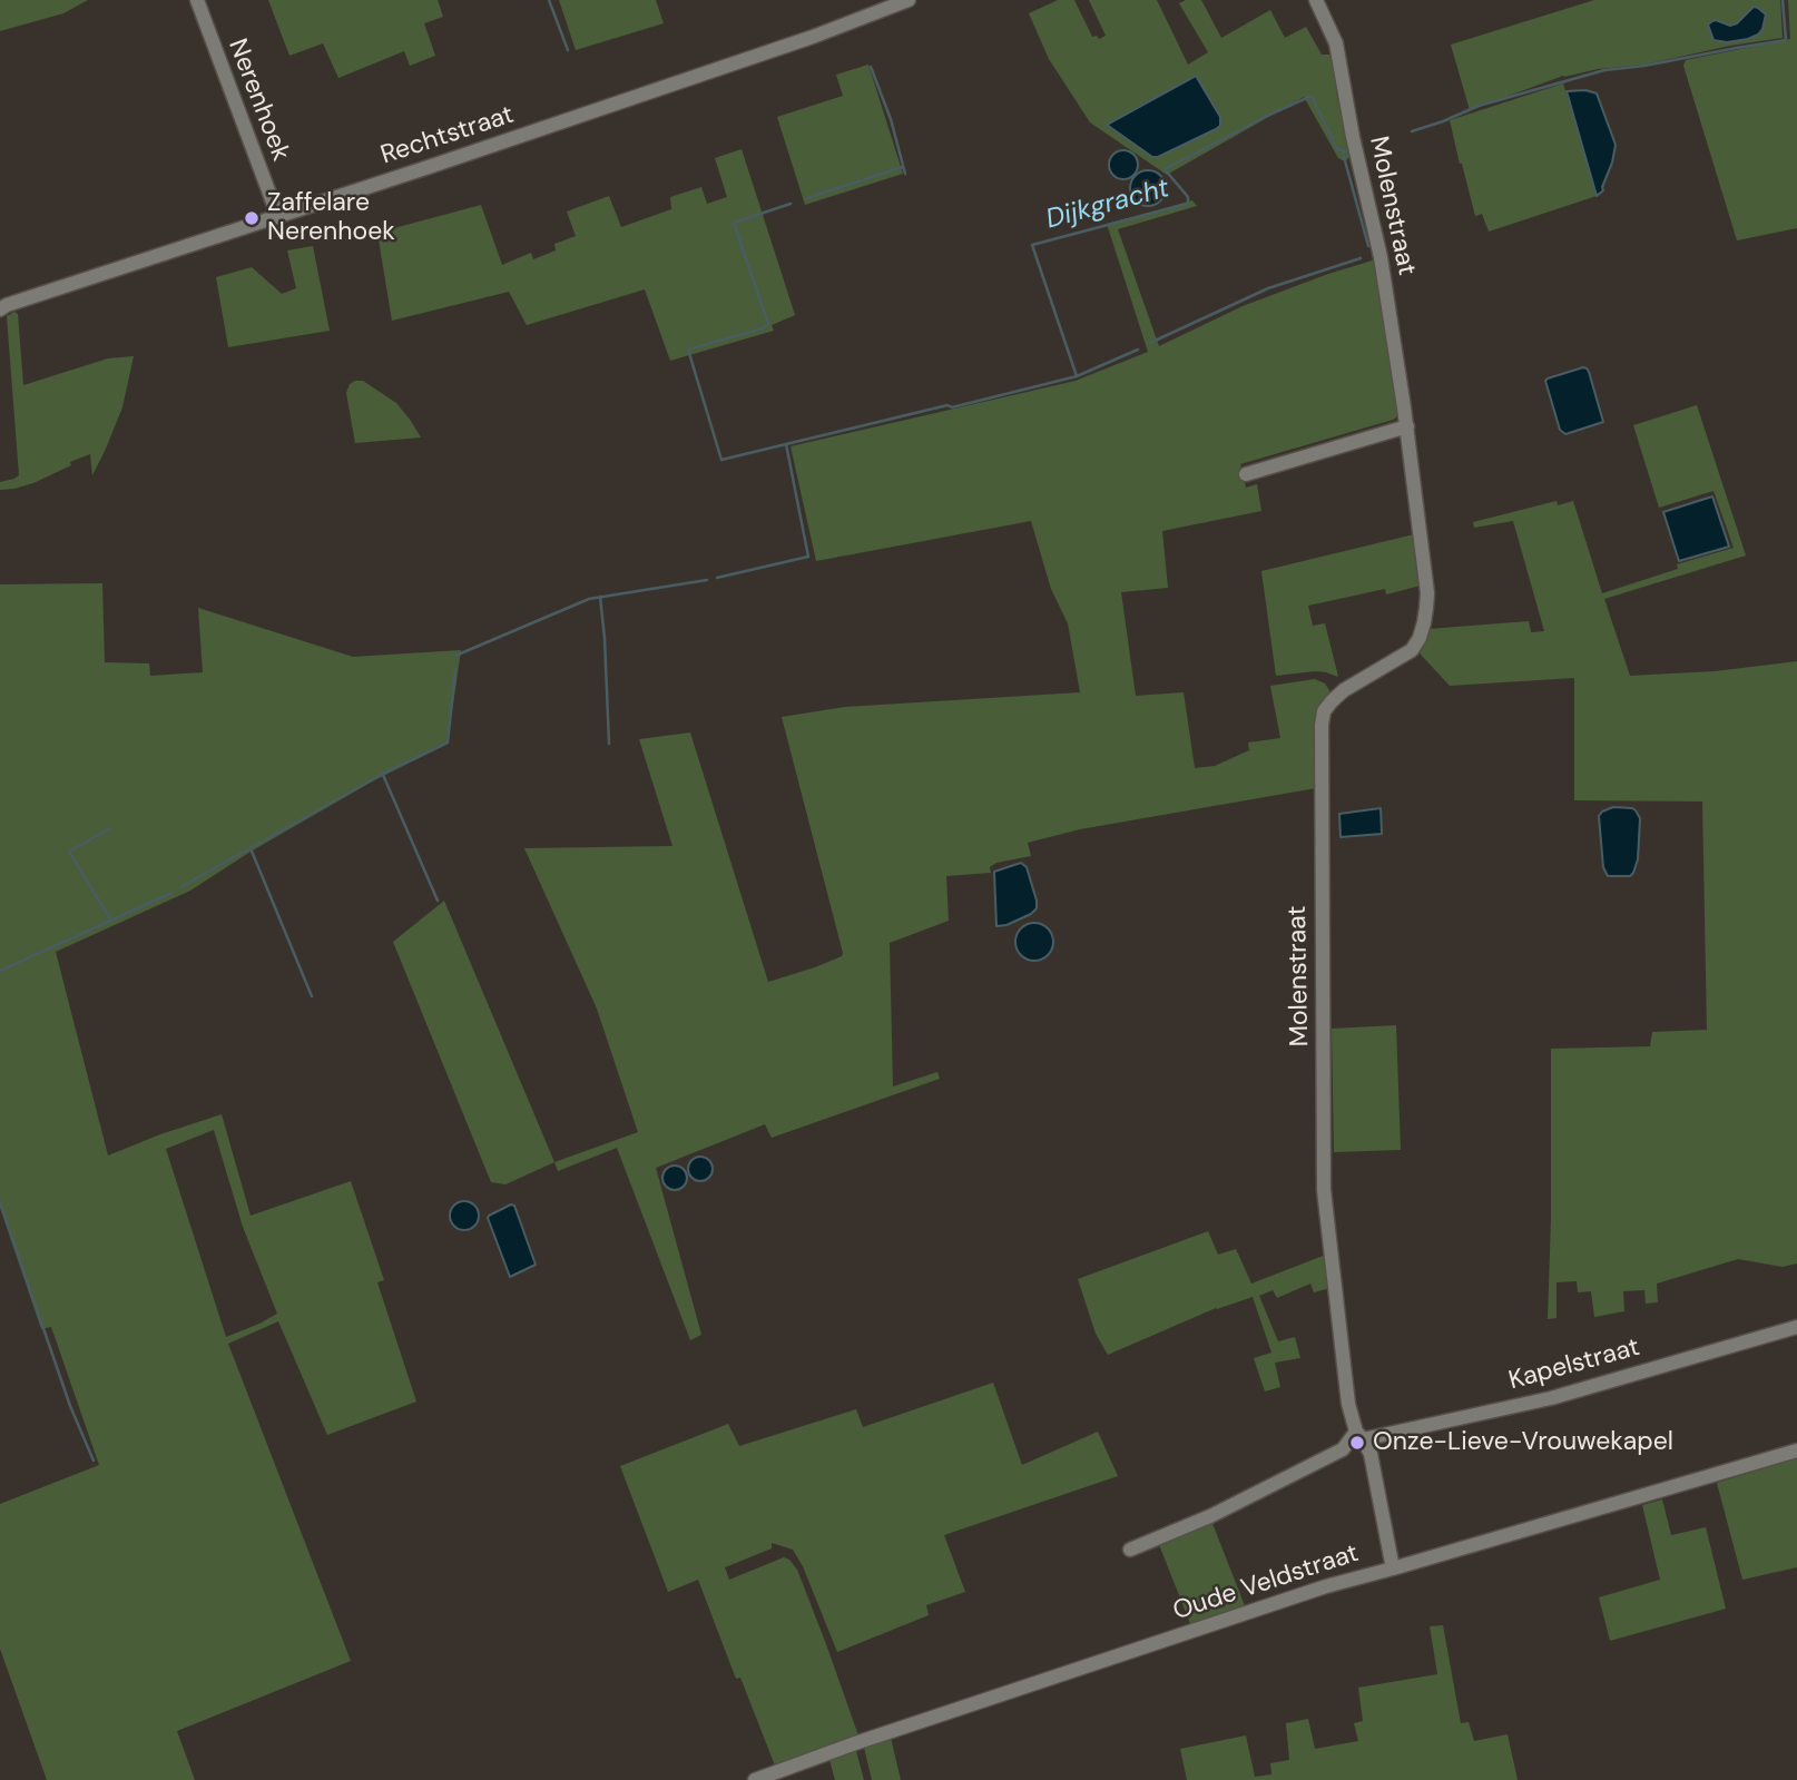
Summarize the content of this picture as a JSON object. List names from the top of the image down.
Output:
{
  "streets": {
    "street": [
      "Nerenhoek",
      "Rechtstraat",
      "Molenstraat",
      "Kapelstraat",
      "Oude Veldstraat"
    ]
  },
  "crossings": [
    ["Nerenhoek", "Rechtstraat"],
    ["Molenstraat", "Kapelstraat"],
    ["Molenstraat", "Oude Veldstraat"]
  ],
  "water": ["Dijkgracht"],
  "places": ["Zaffelare Nerenhoek", "Onze-Lieve-Vrouwekapel"]
}
